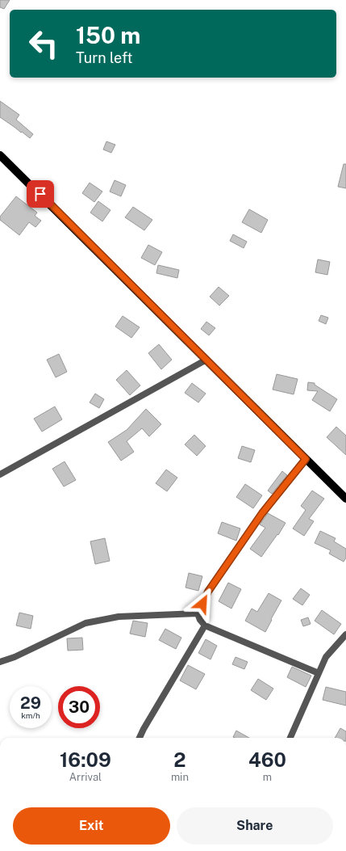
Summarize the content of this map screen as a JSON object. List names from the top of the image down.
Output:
{
  "page": {
    "turn": ["150 m", "Turn left"],
    "speed": "29 km/h",
    "limit": "30",
    "eta": [
      "16:09",
      "Arrival",
      "2",
      "min",
      "460",
      "m"
    ],
    "buttons": ["Exit", "Share"]
  }
}
